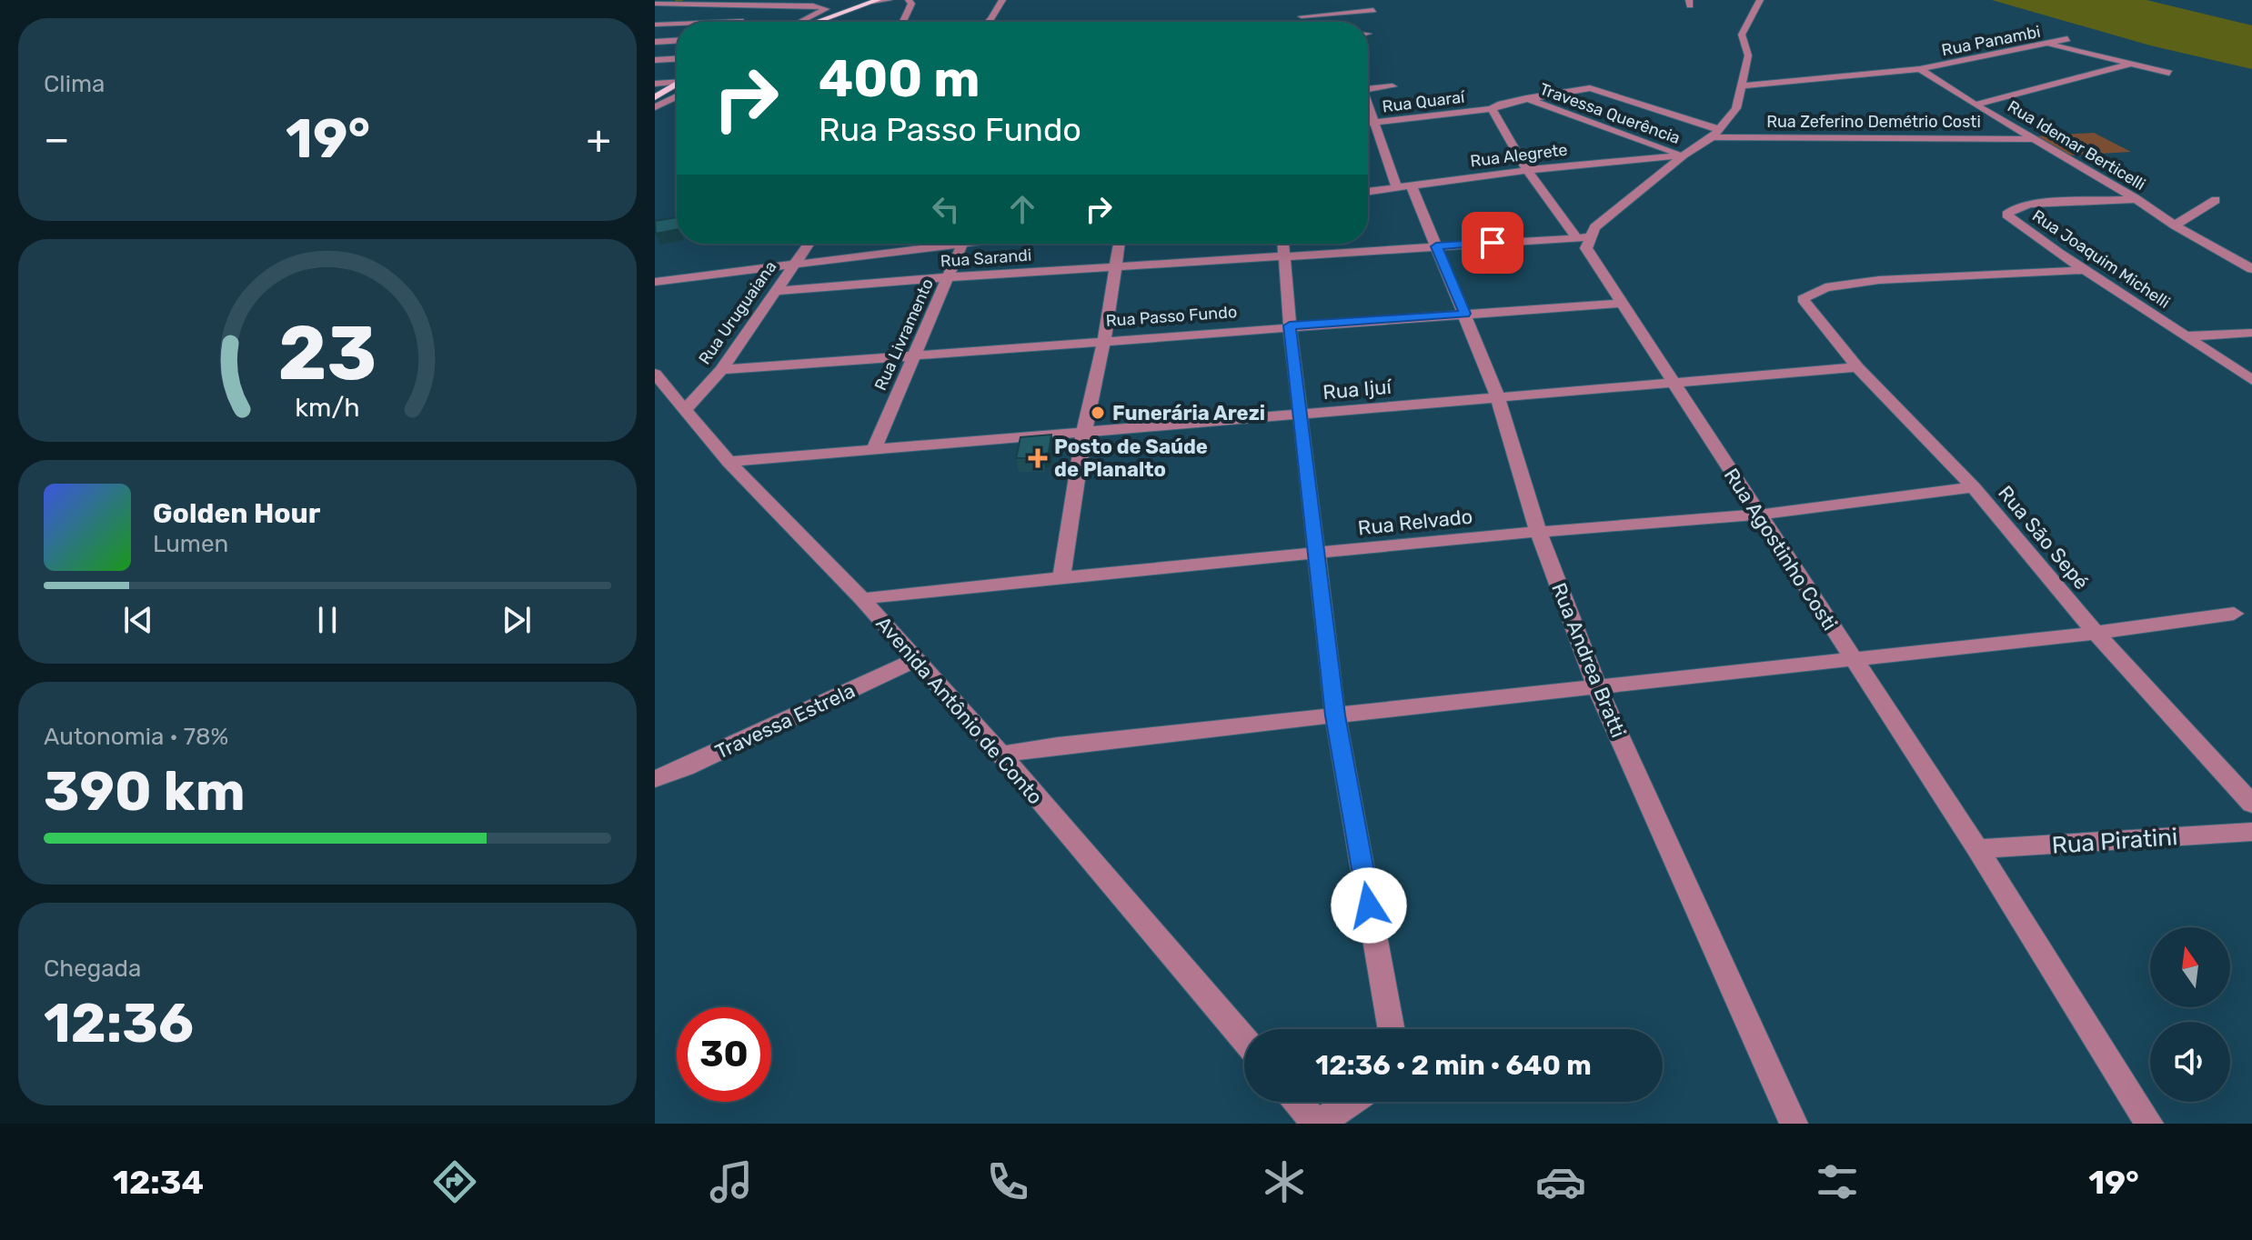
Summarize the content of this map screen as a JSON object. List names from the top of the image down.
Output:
{
  "streets": {
    "street": [
      "Rua Panambi",
      "Rua Quaraí",
      "Travessa Querência",
      "Rua Zeferino Demétrio Costi",
      "Rua Idemar Berticelli",
      "Rua Alegrete",
      "Rua Sarandi",
      "Rua Joaquim Michelli",
      "Rua Uruguaiana",
      "Rua Passo Fundo",
      "Rua Livramento",
      "Rua Ijuí",
      "Rua Relvado",
      "Rua São Sepé",
      "Rua Agostinho Costi",
      "Rua Andrea Bratti",
      "Avenida Antônio de Conto",
      "Travessa Estrela",
      "Rua Piratini"
    ]
  },
  "crossings": [
    ["Rua Panambi", "Rua Idemar Berticelli"],
    ["Rua Quaraí", "Travessa Querência"],
    ["Rua Quaraí", "Rua Zeferino Demétrio Costi"],
    ["Rua Quaraí", "Rua Andrea Bratti"],
    ["Travessa Querência", "Rua Alegrete"],
    ["Rua Zeferino Demétrio Costi", "Rua Idemar Berticelli"],
    ["Rua Idemar Berticelli", "Rua Joaquim Michelli"],
    ["Rua Alegrete", "Rua Andrea Bratti"],
    ["Rua Sarandi", "Rua Uruguaiana"],
    ["Rua Sarandi", "Rua Livramento"],
    ["Rua Sarandi", "Rua Agostinho Costi"],
    ["Rua Sarandi", "Rua Andrea Bratti"],
    ["Rua Joaquim Michelli", "Rua São Sepé"],
    ["Rua Uruguaiana", "Rua Passo Fundo"],
    ["Rua Uruguaiana", "Avenida Antônio de Conto"],
    ["Rua Passo Fundo", "Rua Livramento"],
    ["Rua Passo Fundo", "Rua Agostinho Costi"],
    ["Rua Passo Fundo", "Rua Andrea Bratti"],
    ["Rua Livramento", "Rua Ijuí"],
    ["Rua Ijuí", "Rua São Sepé"],
    ["Rua Ijuí", "Rua Agostinho Costi"],
    ["Rua Ijuí", "Rua Andrea Bratti"],
    ["Rua Ijuí", "Avenida Antônio de Conto"],
    ["Rua Relvado", "Rua São Sepé"],
    ["Rua Relvado", "Rua Agostinho Costi"],
    ["Rua Relvado", "Rua Andrea Bratti"],
    ["Rua Relvado", "Avenida Antônio de Conto"],
    ["Rua Agostinho Costi", "Rua Piratini"],
    ["Avenida Antônio de Conto", "Travessa Estrela"]
  ],
  "places": {
    "other": ["Funerária Arezi"],
    "health": ["Posto de Saúde de Planalto"]
  },
  "north": "top",
  "page": {
    "tile": [
      "Clima",
      ["Autonomia · 78%", "390 km"],
      ["Chegada", "12:36"]
    ],
    "turn": ["400 m", "Rua Passo Fundo"],
    "heat": ["−", "19°", "+"],
    "song": ["Golden Hour", "Lumen"],
    "limit": "30",
    "trip": "12:36 · 2 min · 640 m",
    "tabs": ["12:34", "19°"],
    "gauge": ["23", "km/h"]
  }
}
